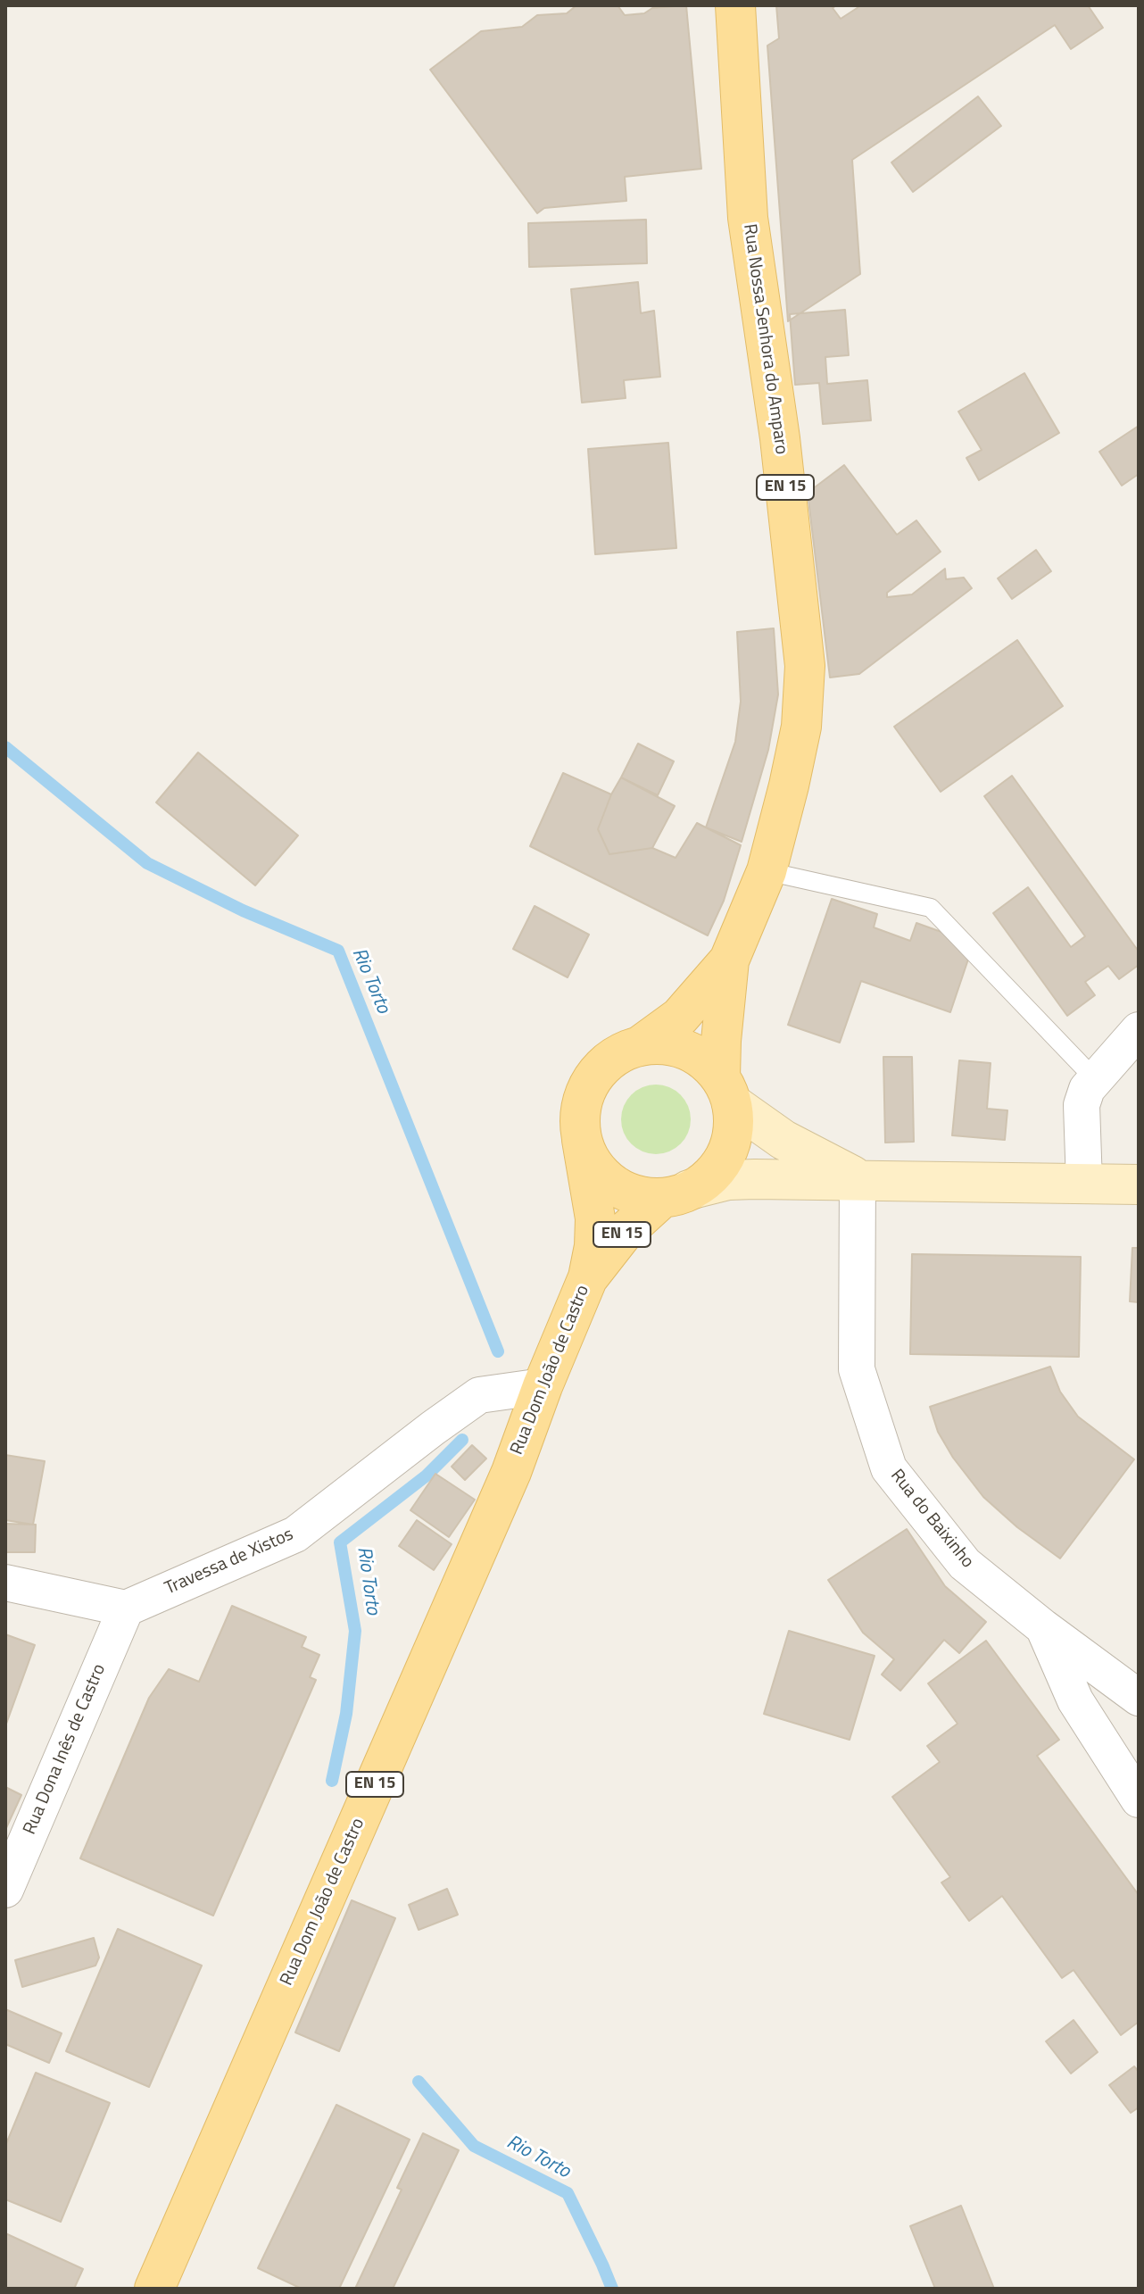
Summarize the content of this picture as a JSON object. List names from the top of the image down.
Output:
{
  "streets": {
    "main road": ["Rua Nossa Senhora do Amparo", "EN 15", "Rua Dom João de Castro"],
    "street": ["Rua do Baixinho", "Travessa de Xistos", "Rua Dona Inês de Castro"]
  },
  "crossings": [
    ["Rua Nossa Senhora do Amparo", "Rua Dom João de Castro"],
    ["Rua Dom João de Castro", "Travessa de Xistos"],
    ["Travessa de Xistos", "Rua Dona Inês de Castro"]
  ],
  "water": ["Rio Torto"]
}
